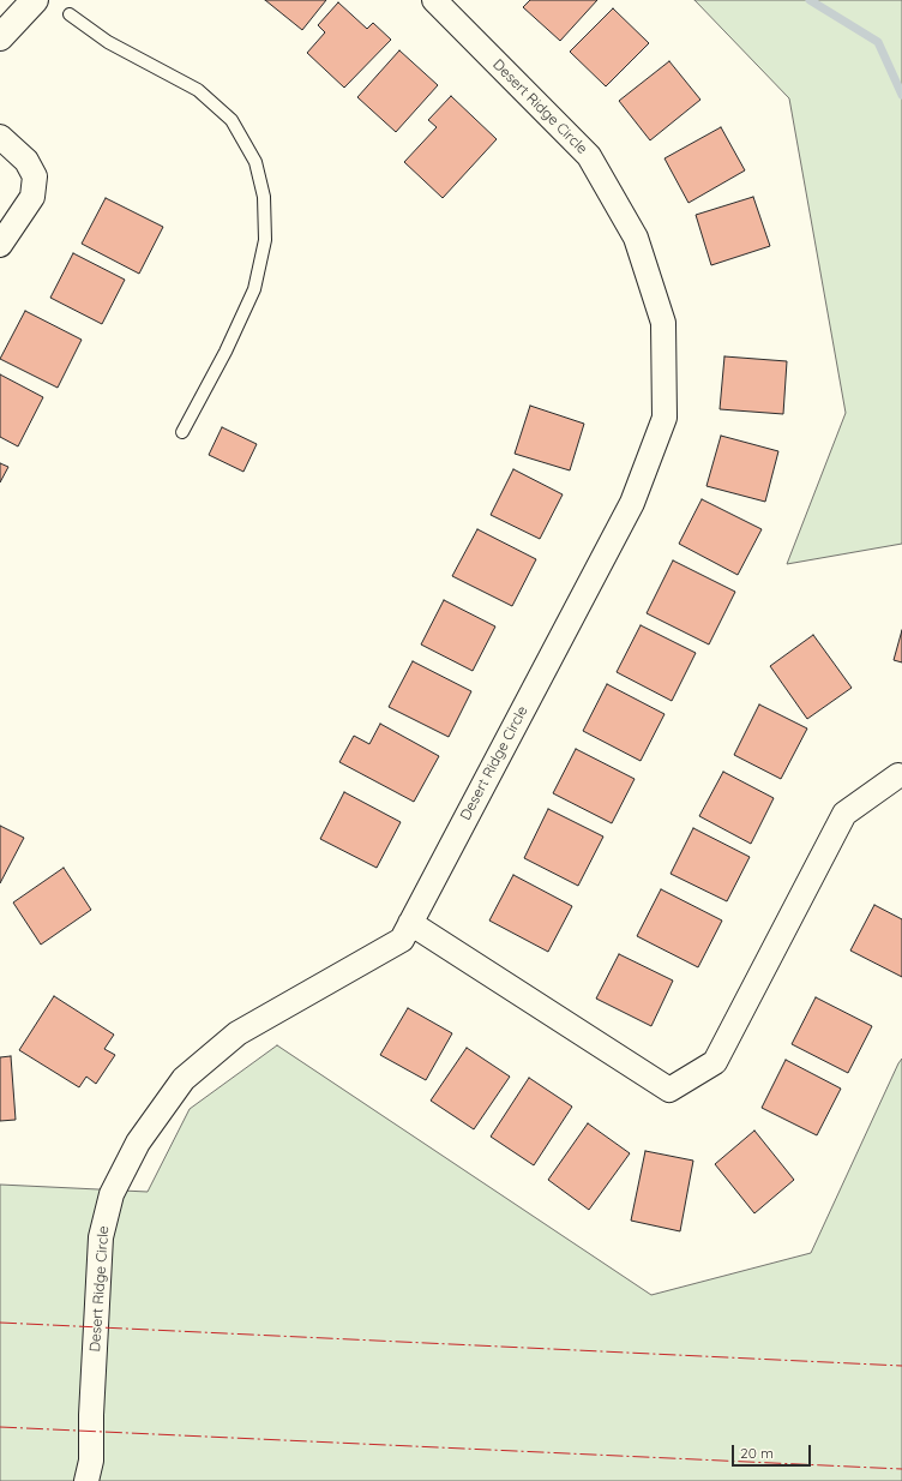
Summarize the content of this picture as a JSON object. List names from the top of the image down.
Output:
{
  "streets": {
    "street": ["Desert Ridge Circle"]
  },
  "scale_bar": "20 m"
}
